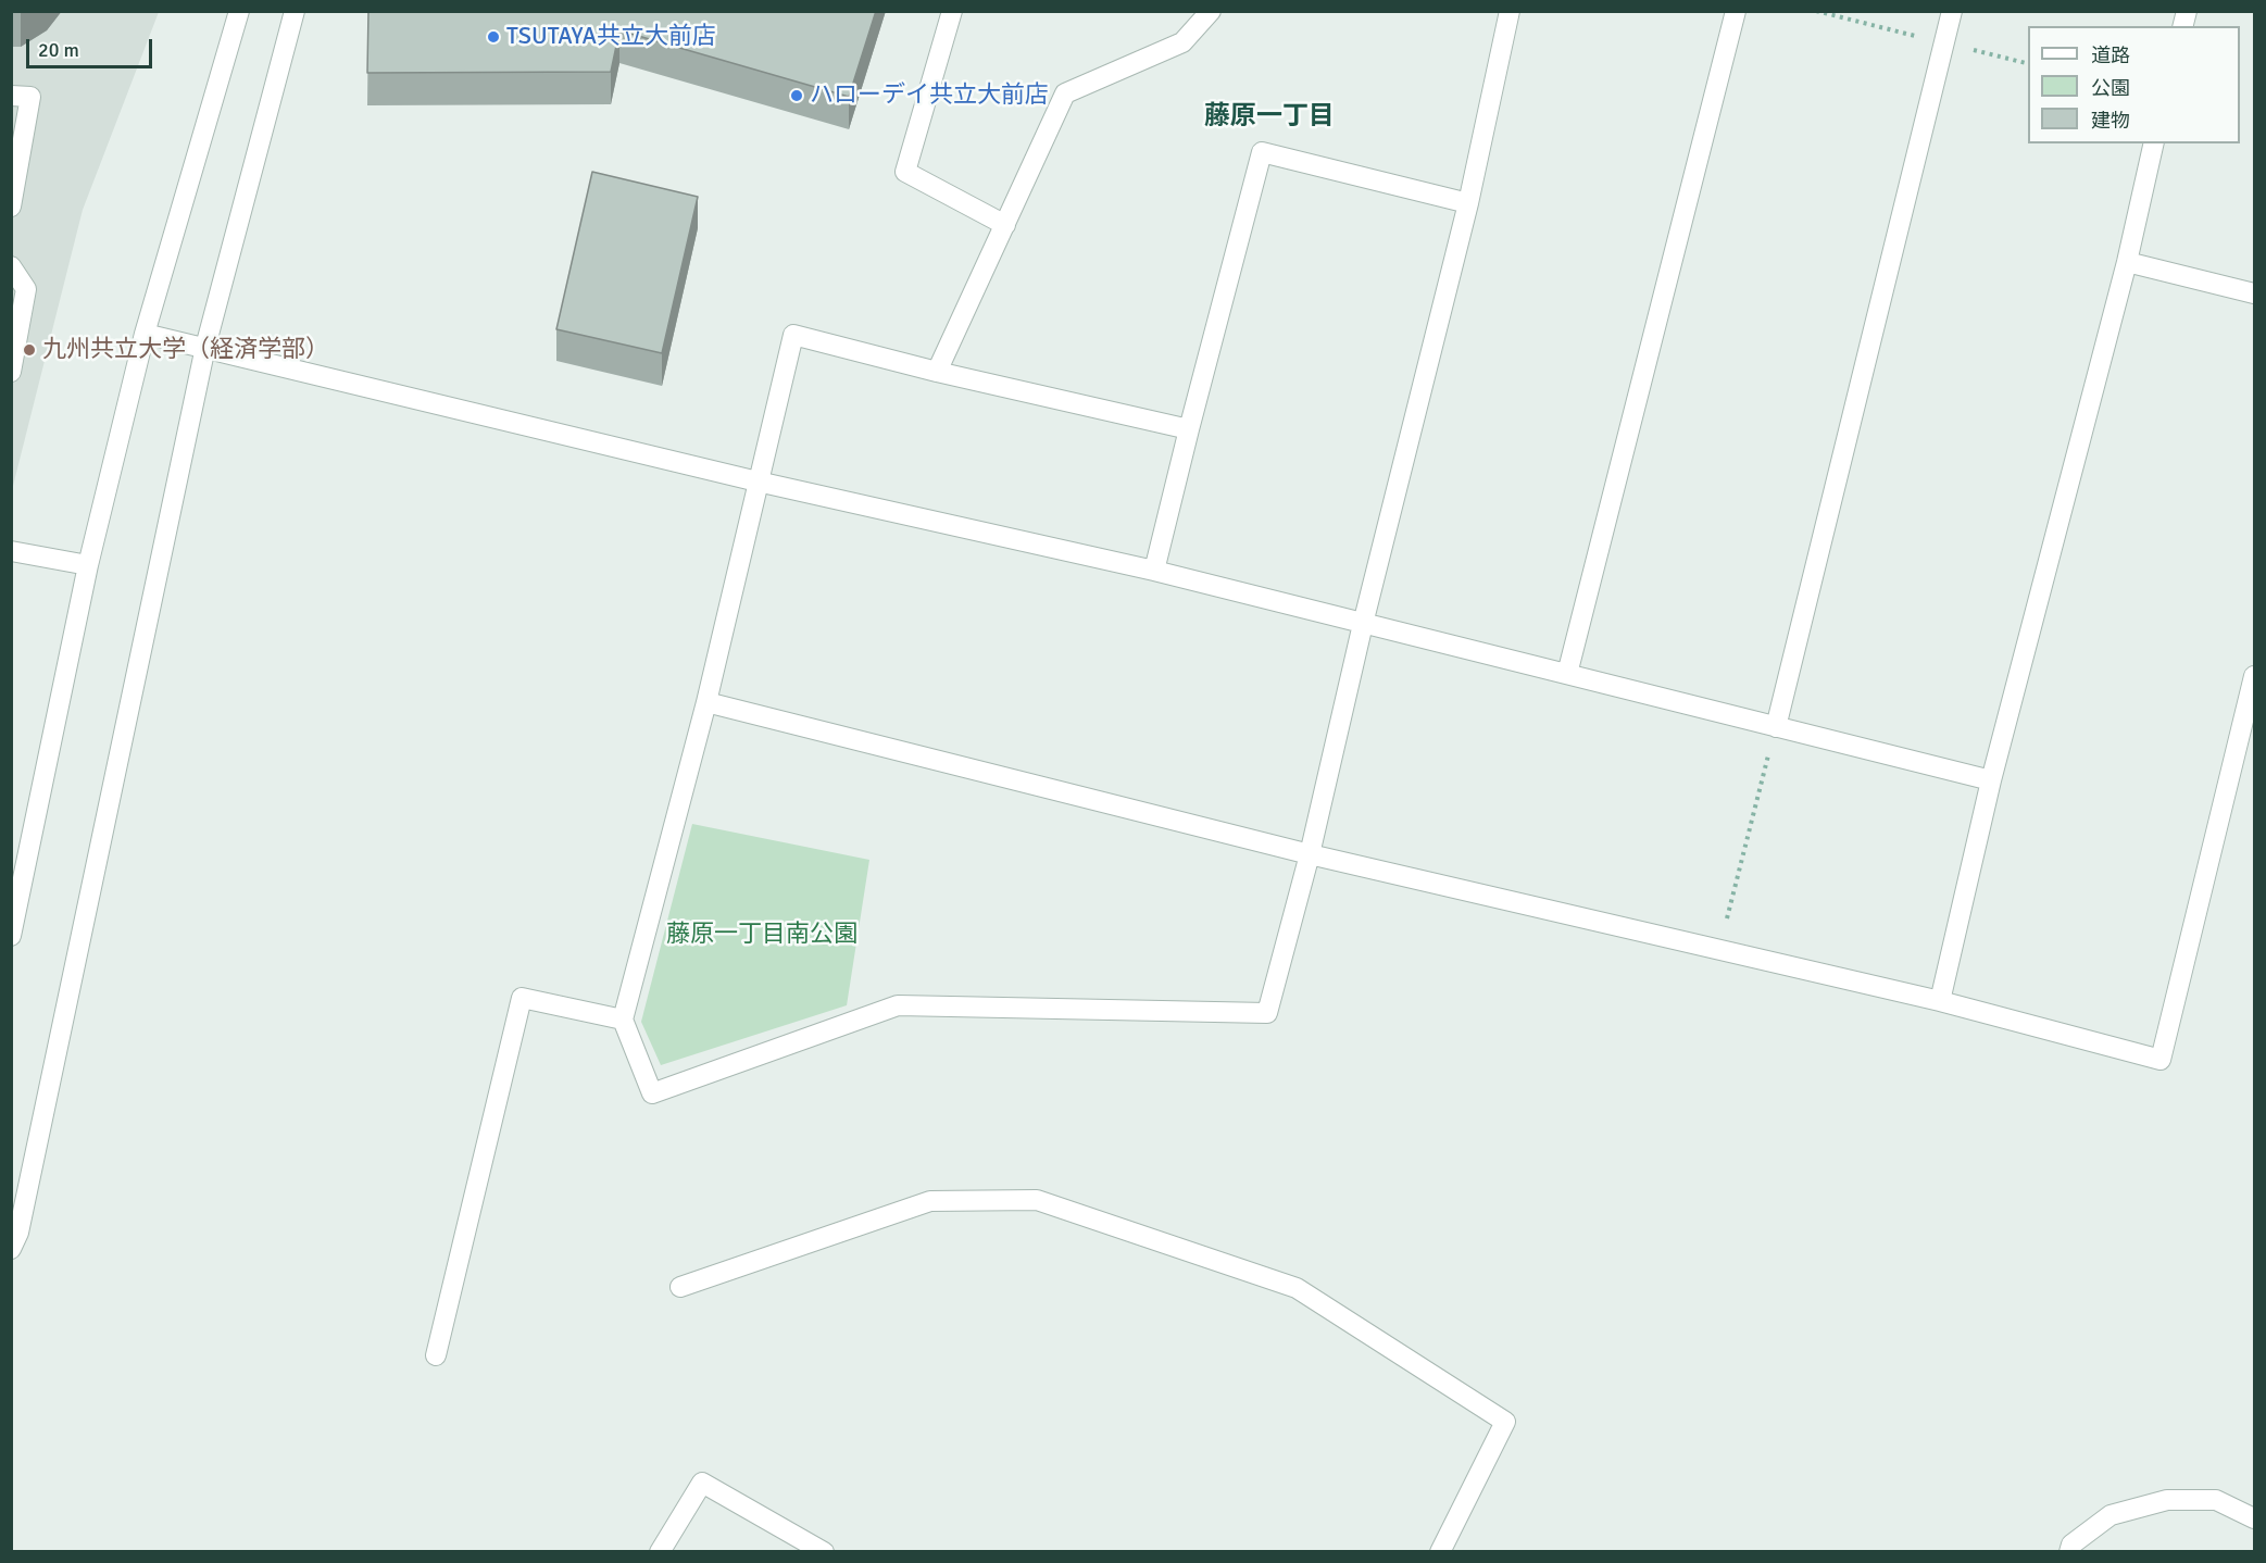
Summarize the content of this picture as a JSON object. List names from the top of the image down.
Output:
{
  "districts": ["藤原一丁目"],
  "parks": ["藤原一丁目南公園"],
  "places": ["TSUTAYA共立大前店", "ハローデイ共立大前店", "九州共立大学（経済学部）"],
  "legend": ["道路", "公園", "建物"],
  "scale_bar": "20 m"
}
